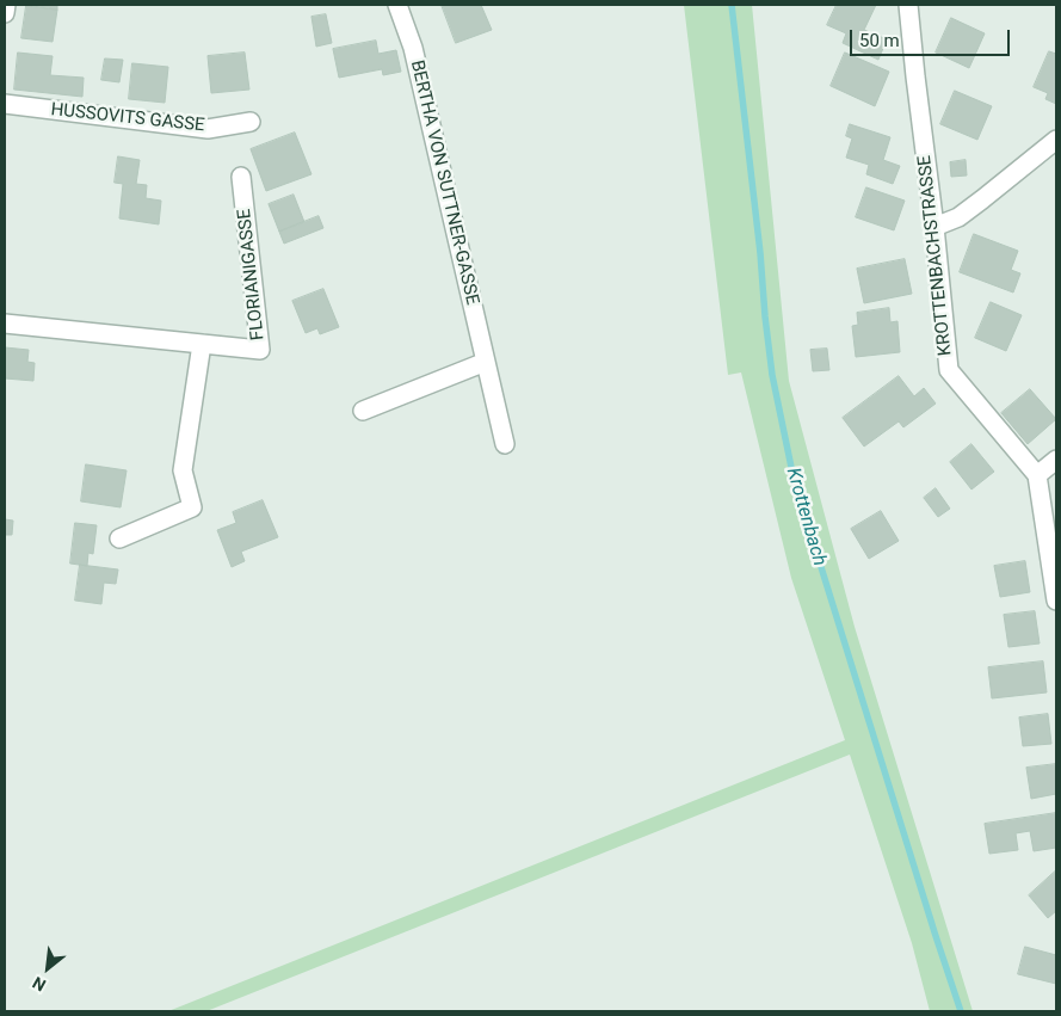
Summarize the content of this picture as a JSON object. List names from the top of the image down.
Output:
{
  "streets": {
    "street": [
      "HUSSOVITS GASSE",
      "BERTHA VON SUTTNER-GASSE",
      "KROTTENBACHSTRASSE",
      "FLORIANIGASSE"
    ]
  },
  "water": ["Krottenbach"],
  "scale_bar": "50 m",
  "north": "bottom left"
}
